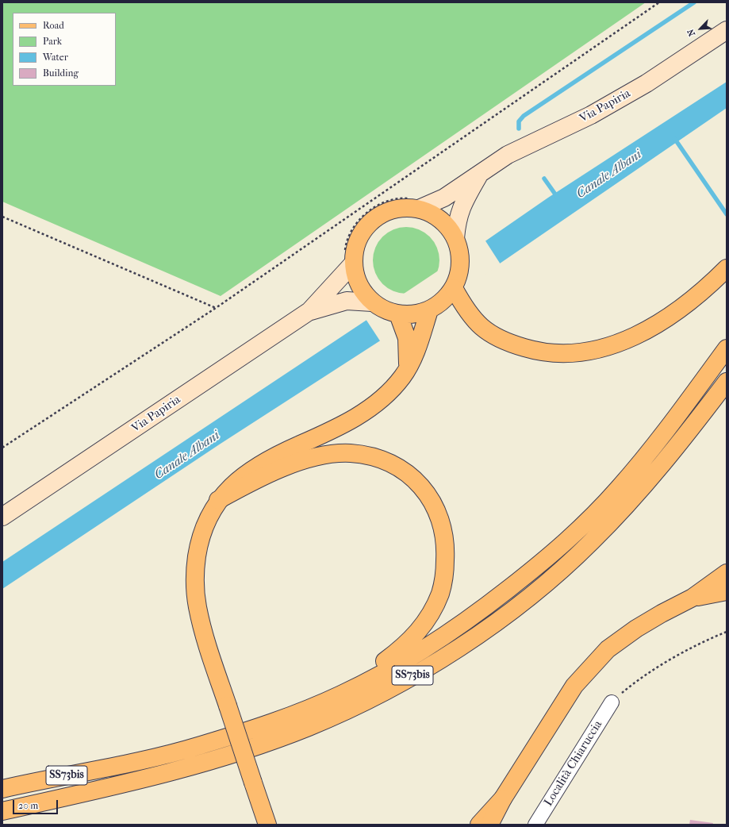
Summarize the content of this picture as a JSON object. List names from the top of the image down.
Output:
{
  "streets": {
    "main road": ["Via Papiria", "SS73bis"],
    "street": ["Località Chiaruccia"]
  },
  "water": ["Canale Albani"],
  "legend": [
    "Road",
    "Park",
    "Water",
    "Building"
  ],
  "scale_bar": "20 m",
  "north": "bottom left"
}
